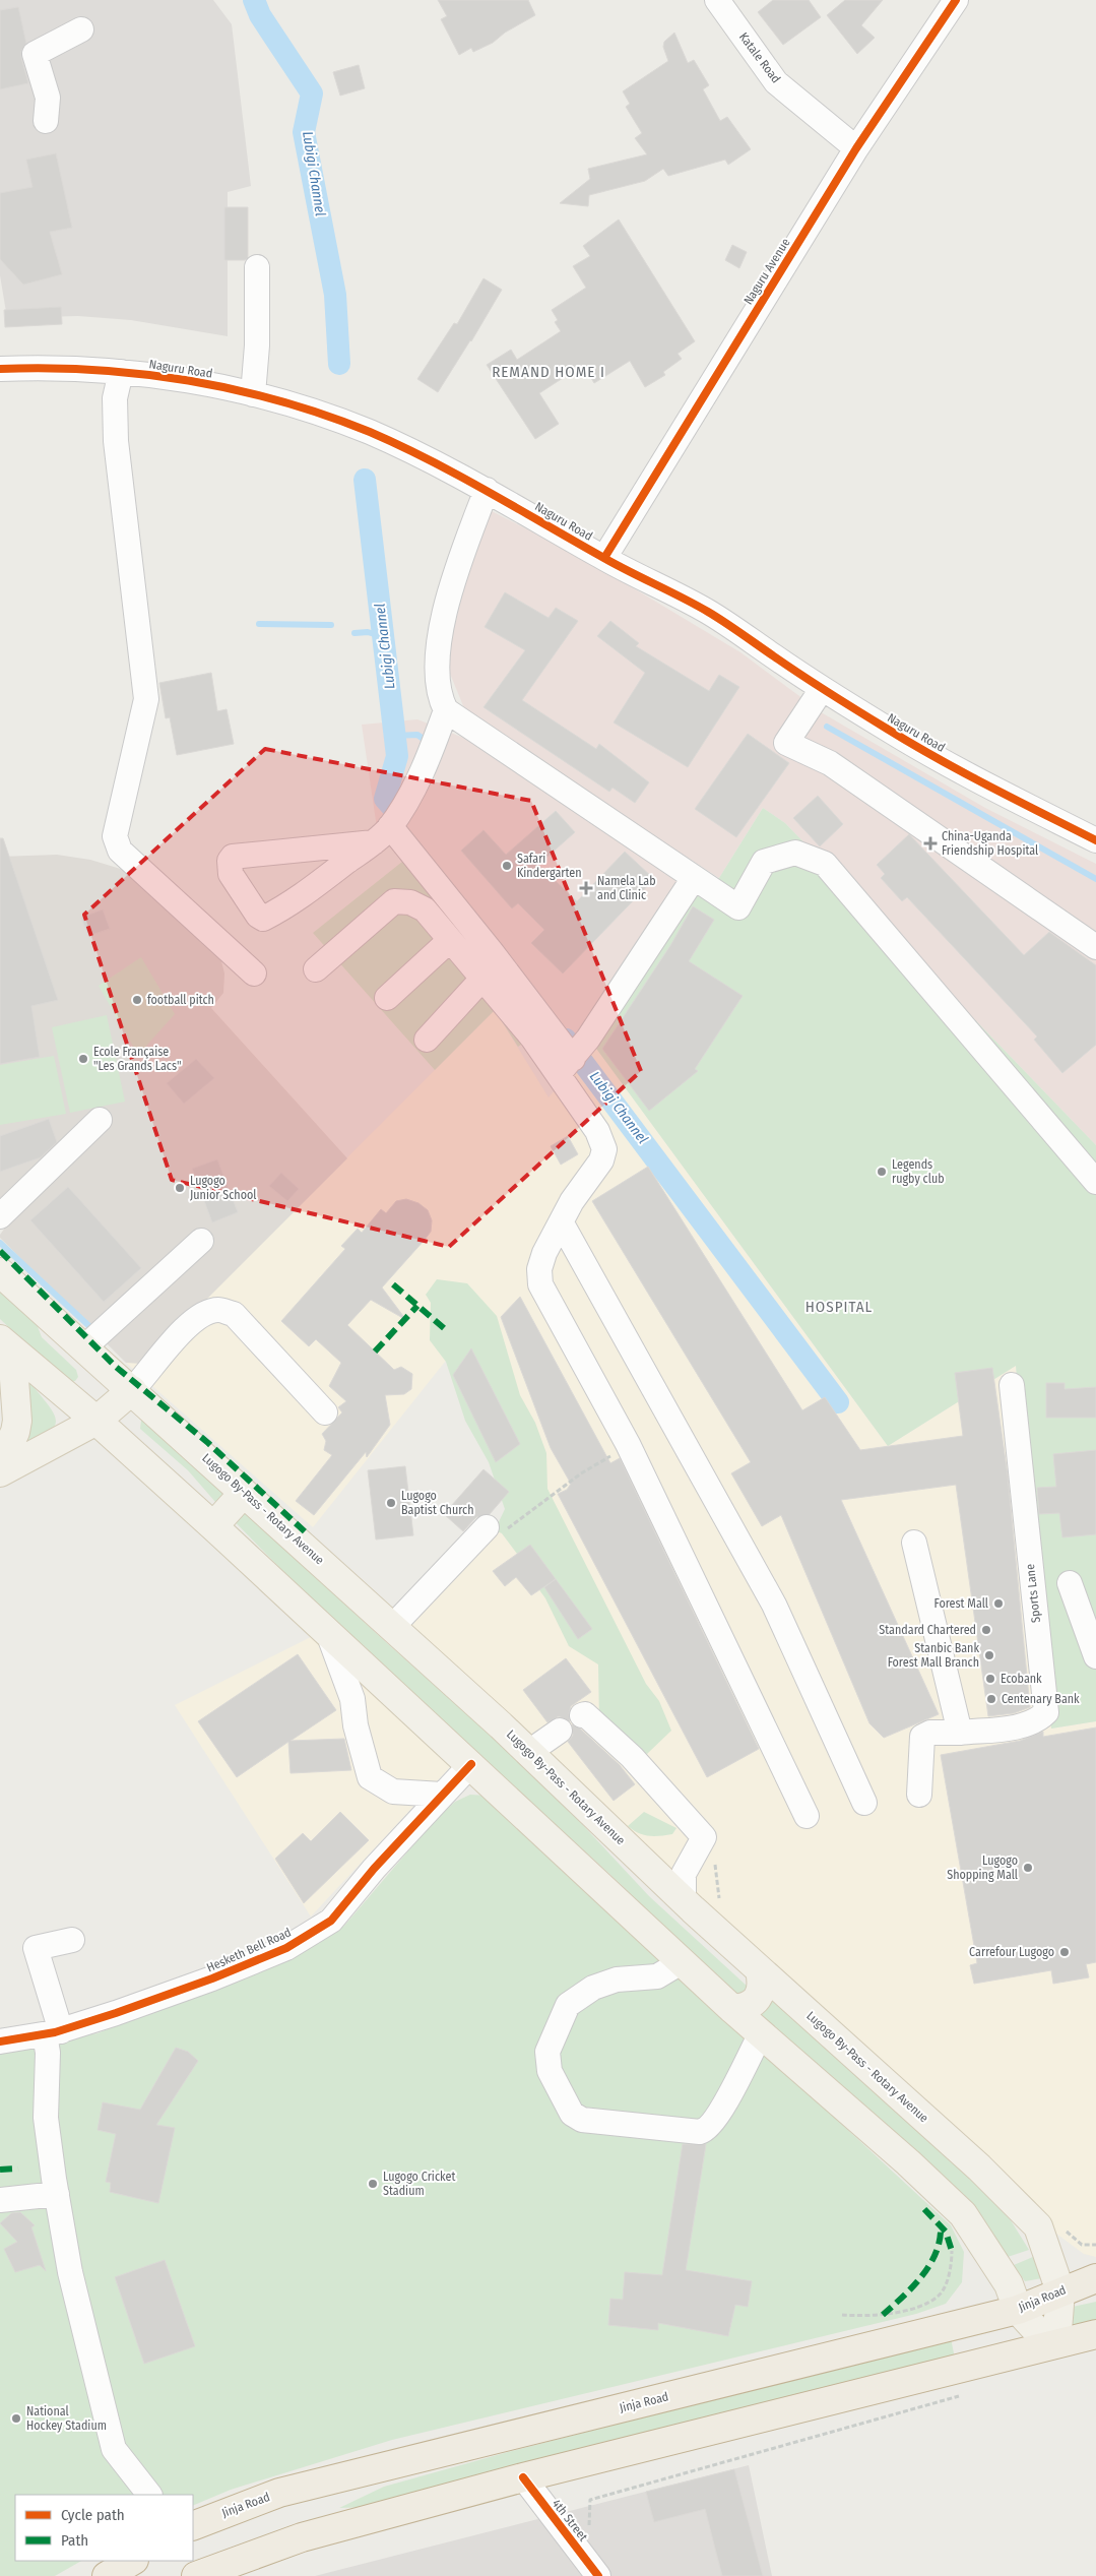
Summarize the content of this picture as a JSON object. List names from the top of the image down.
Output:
{
  "streets": {
    "highway": ["Jinja Road"],
    "main road": ["Lugogo By-Pass - Rotary Avenue"],
    "street": [
      "Katale Road",
      "Naguru Avenue",
      "Naguru Road",
      "Sports Lane",
      "Hesketh Bell Road",
      "4th Street"
    ]
  },
  "crossings": [
    ["Katale Road", "Naguru Avenue"],
    ["Naguru Avenue", "Naguru Road"],
    ["Lugogo By-Pass - Rotary Avenue", "Jinja Road"]
  ],
  "districts": ["REMAND HOME I", "HOSPITAL"],
  "water": ["Lubigi Channel"],
  "places": {
    "health": ["China-Uganda Friendship Hospital", "Namela Lab and Clinic"],
    "other": [
      "Safari Kindergarten",
      "football pitch",
      "Ecole Française \"Les Grands Lacs\"",
      "Legends rugby club",
      "Lugogo Junior School",
      "Lugogo Baptist Church",
      "Forest Mall",
      "Standard Chartered",
      "Stanbic Bank Forest Mall Branch",
      "Ecobank",
      "Centenary Bank",
      "Lugogo Shopping Mall",
      "Carrefour Lugogo",
      "Lugogo Cricket Stadium",
      "National Hockey Stadium"
    ]
  },
  "legend": ["Cycle path", "Path"]
}
